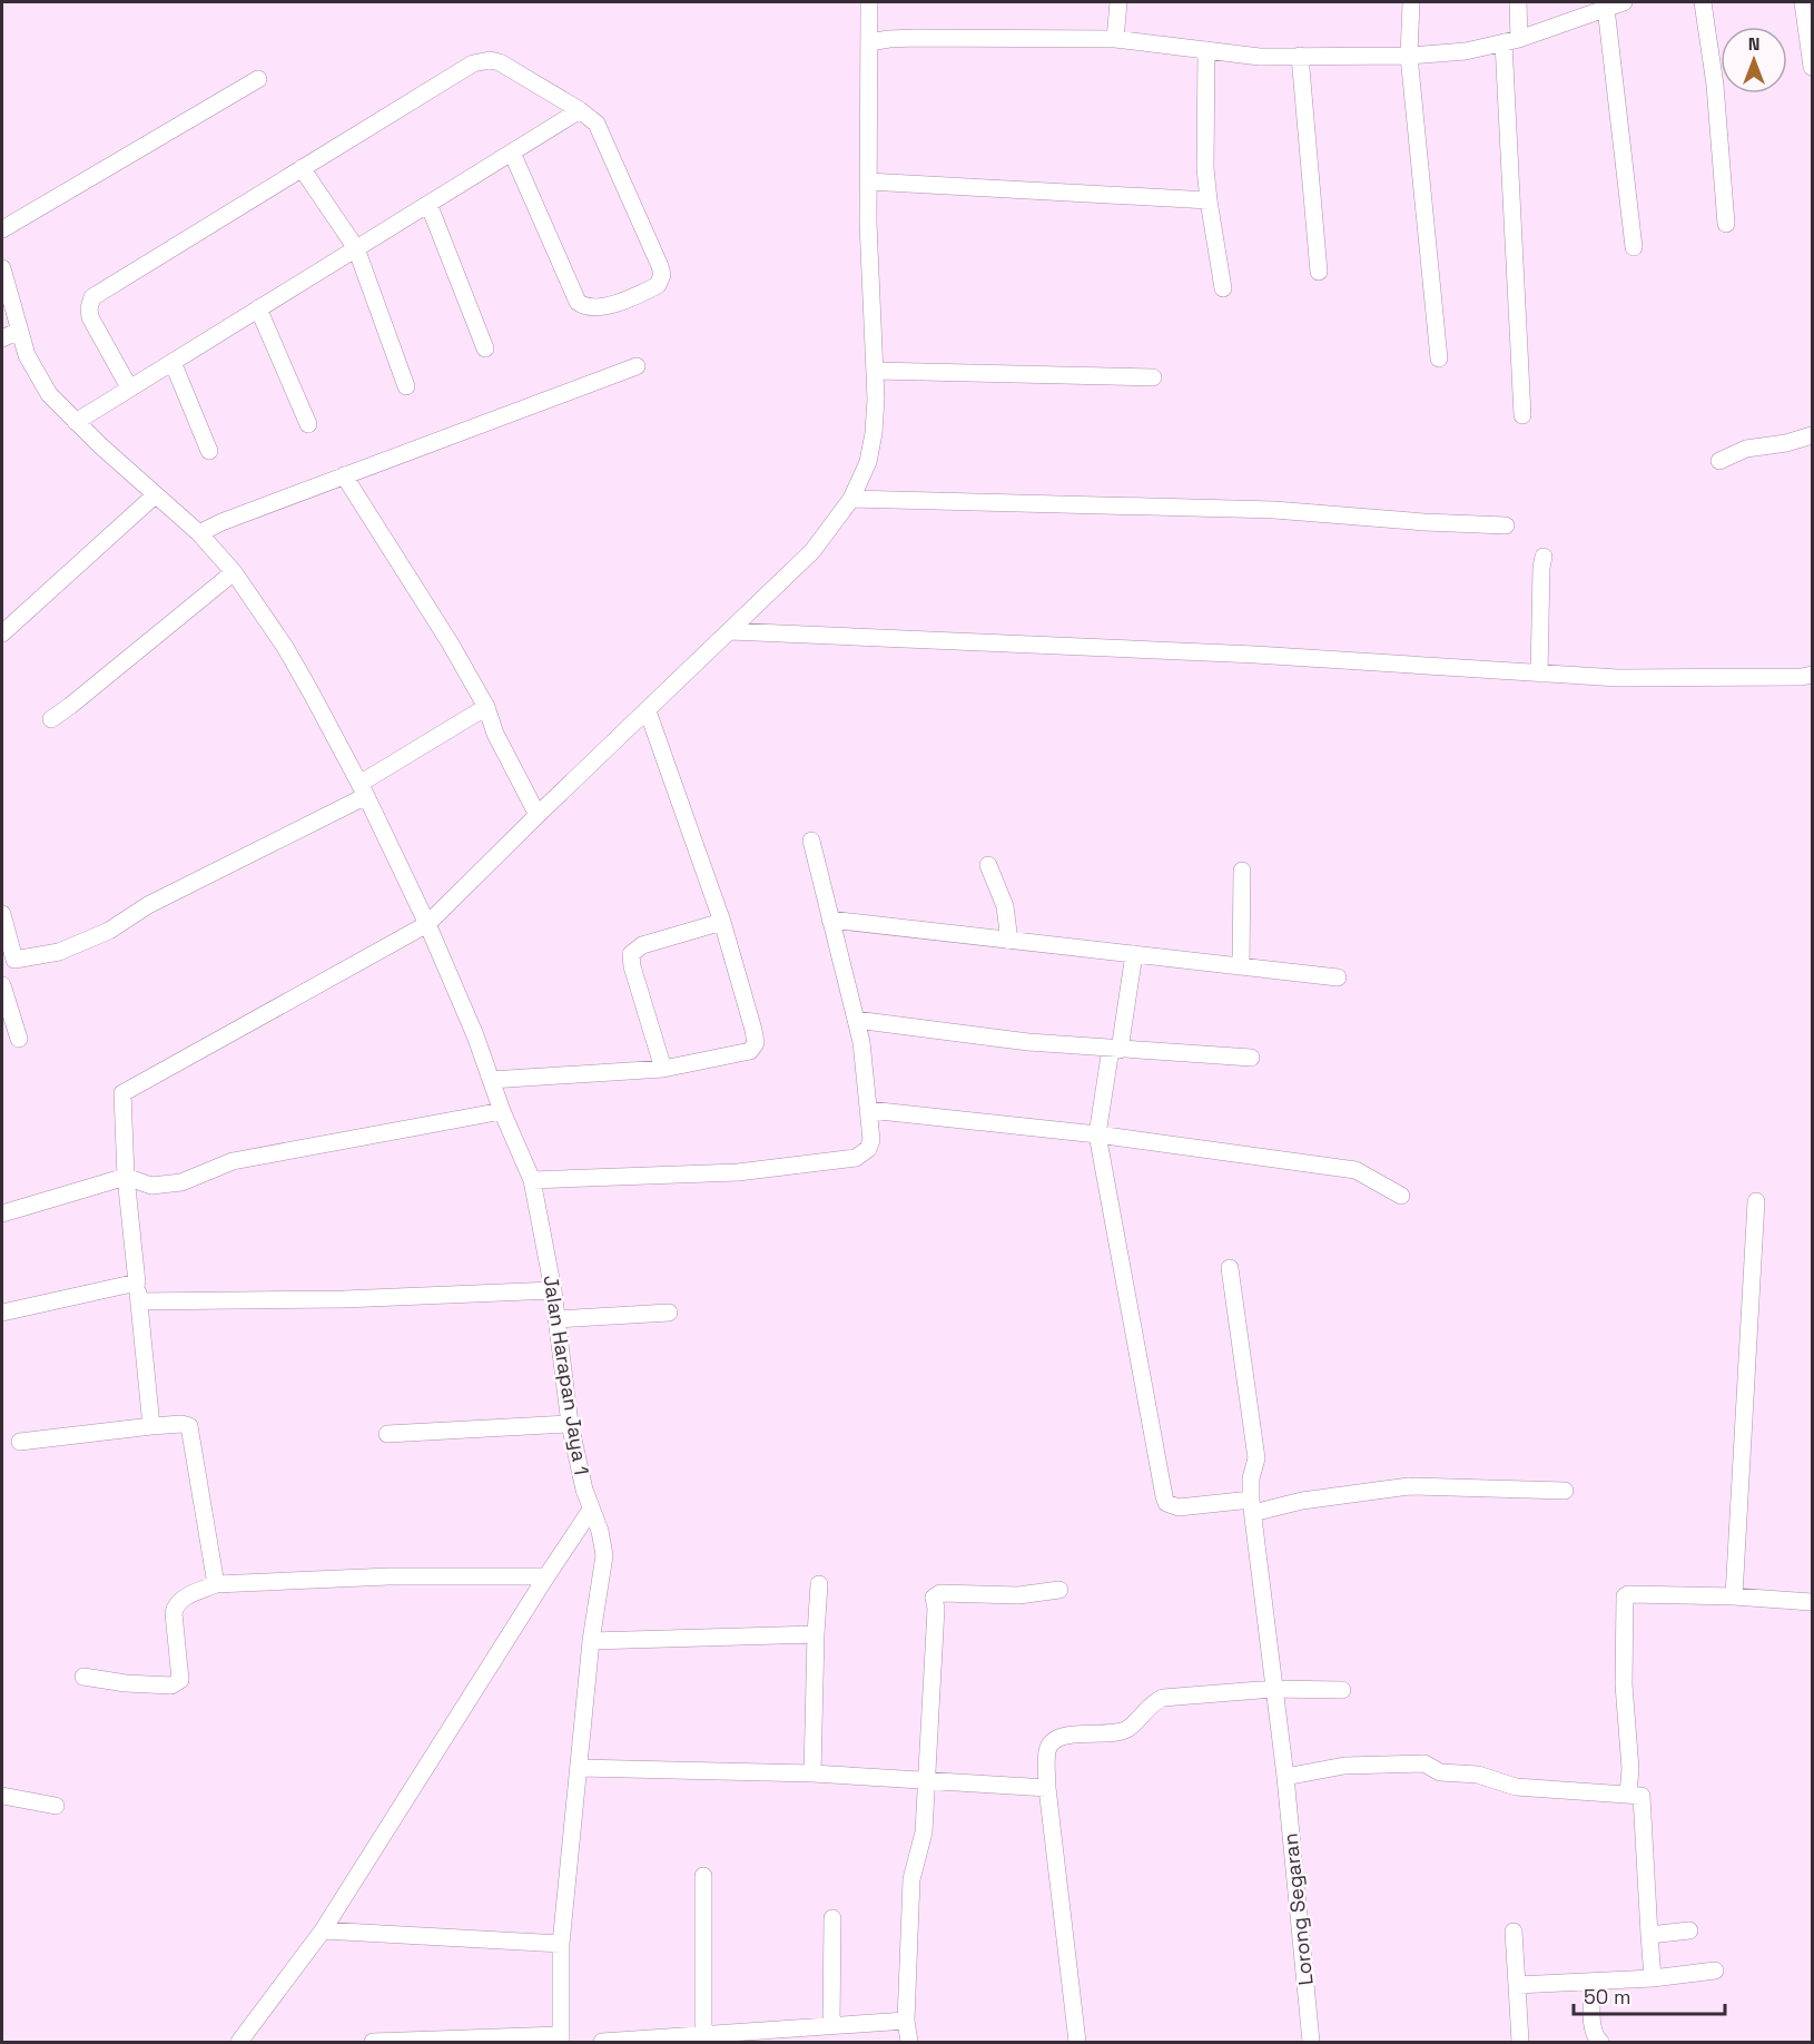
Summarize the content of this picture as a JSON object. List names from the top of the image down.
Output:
{
  "streets": {
    "street": ["Jalan Harapan Jaya 1", "Lorong Segaran"]
  },
  "scale_bar": "50 m",
  "north": "top"
}
